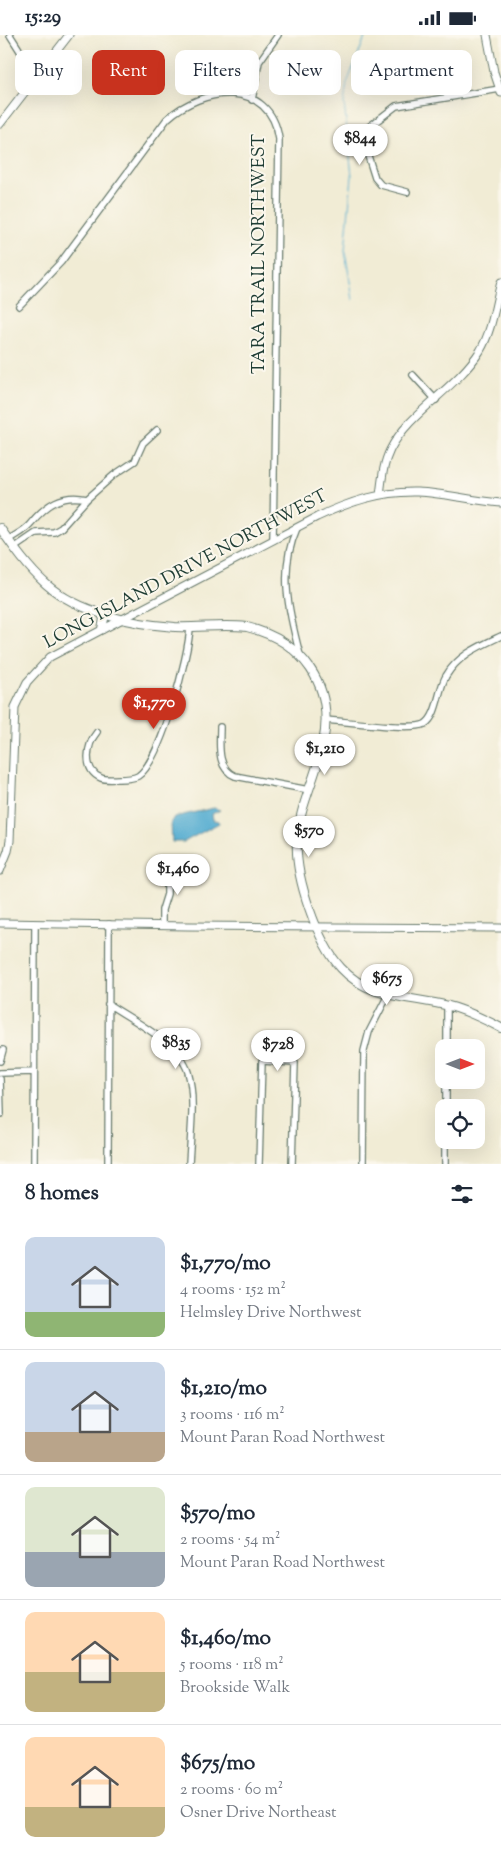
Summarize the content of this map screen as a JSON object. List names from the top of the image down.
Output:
{
  "streets": {
    "street": ["TARA TRAIL NORTHWEST", "LONG ISLAND DRIVE NORTHWEST"]
  },
  "crossings": [
    ["TARA TRAIL NORTHWEST", "LONG ISLAND DRIVE NORTHWEST"]
  ],
  "north": "right",
  "page": {
    "status": "15:29",
    "chip": [
      "Buy",
      "Rent",
      "Filters",
      "New",
      "Apartment"
    ],
    "price": [
      "$844",
      "$1,770",
      "$1,210",
      "$570",
      "$1,460",
      "$675",
      "$835",
      "$728"
    ],
    "heading": "8 homes",
    "list": [
      {
        "name": "$1,770/mo",
        "note": "4 rooms · 152 m² · Helmsley Drive Northwest"
      },
      {
        "name": "$1,210/mo",
        "note": "3 rooms · 116 m² · Mount Paran Road Northwest"
      },
      {
        "name": "$570/mo",
        "note": "2 rooms · 54 m² · Mount Paran Road Northwest"
      },
      {
        "name": "$1,460/mo",
        "note": "5 rooms · 118 m² · Brookside Walk"
      },
      {
        "name": "$675/mo",
        "note": "2 rooms · 60 m² · Osner Drive Northeast"
      }
    ]
  }
}
